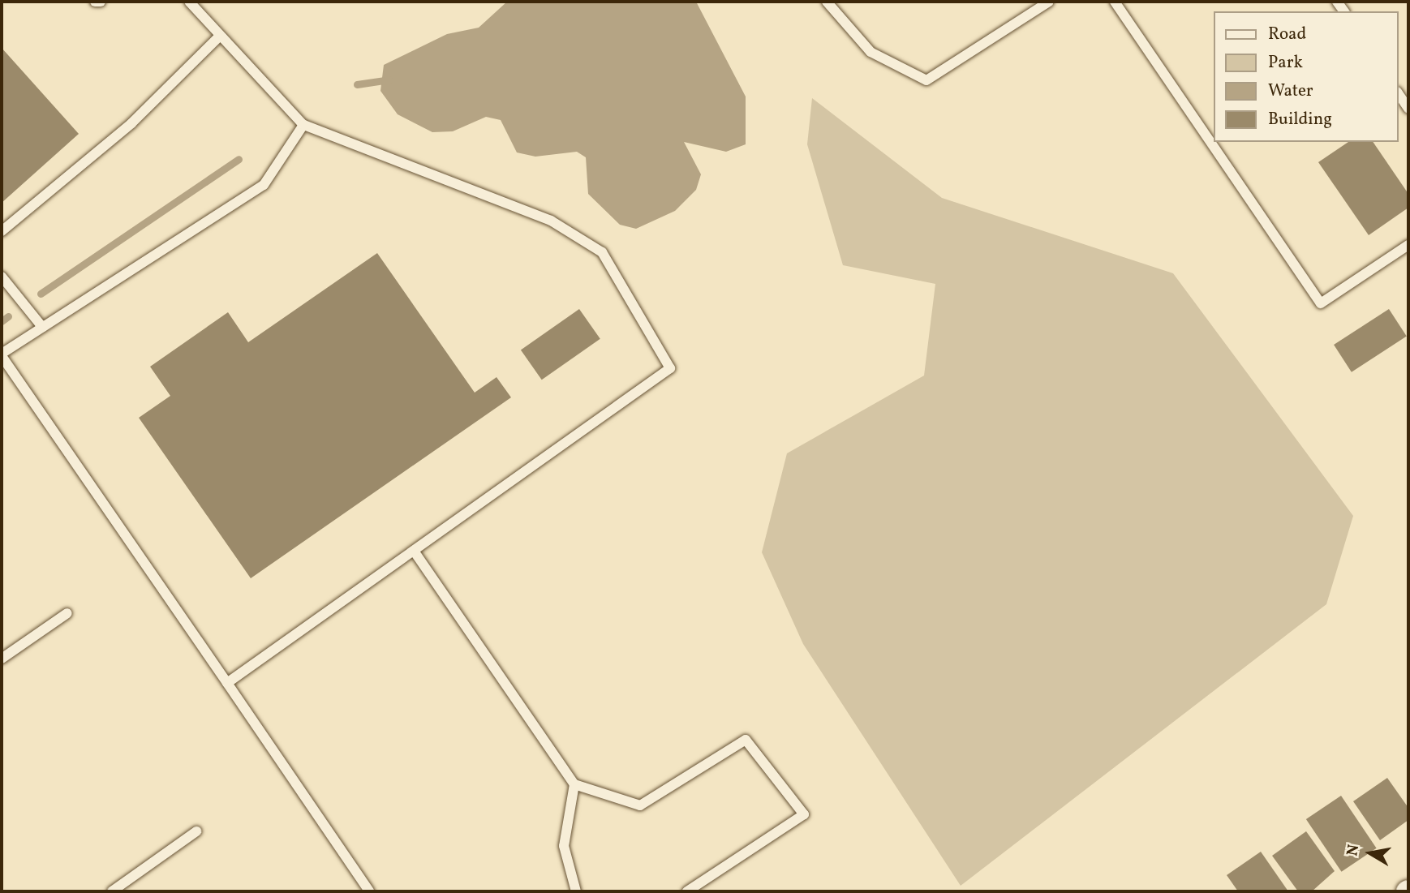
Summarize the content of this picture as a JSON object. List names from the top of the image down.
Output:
{
  "legend": [
    "Road",
    "Park",
    "Water",
    "Building"
  ],
  "north": "left"
}
